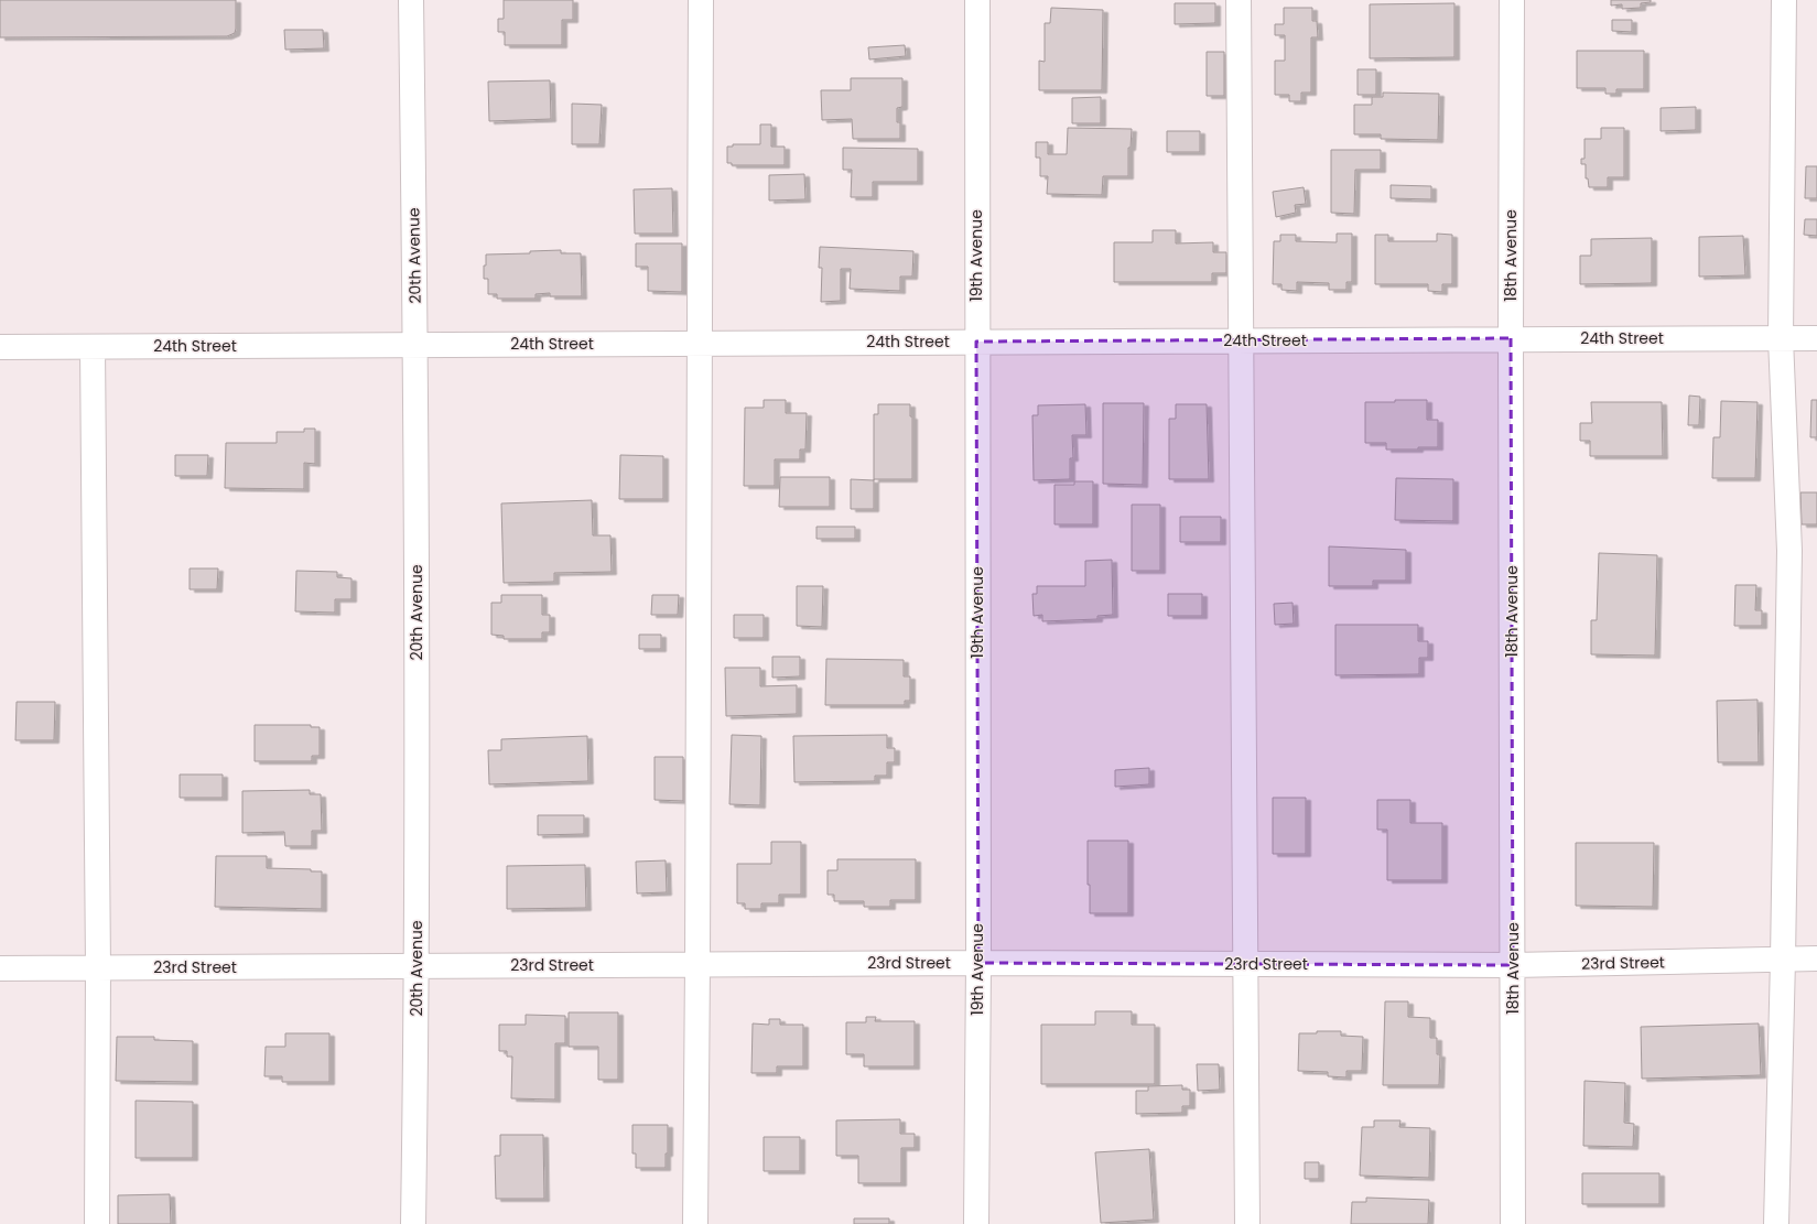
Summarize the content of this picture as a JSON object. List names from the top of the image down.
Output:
{
  "streets": {
    "street": [
      "20th Avenue",
      "19th Avenue",
      "18th Avenue",
      "24th Street",
      "23rd Street"
    ]
  },
  "crossings": [
    ["20th Avenue", "24th Street"],
    ["20th Avenue", "23rd Street"],
    ["19th Avenue", "24th Street"],
    ["19th Avenue", "23rd Street"],
    ["18th Avenue", "24th Street"],
    ["18th Avenue", "23rd Street"]
  ]
}
